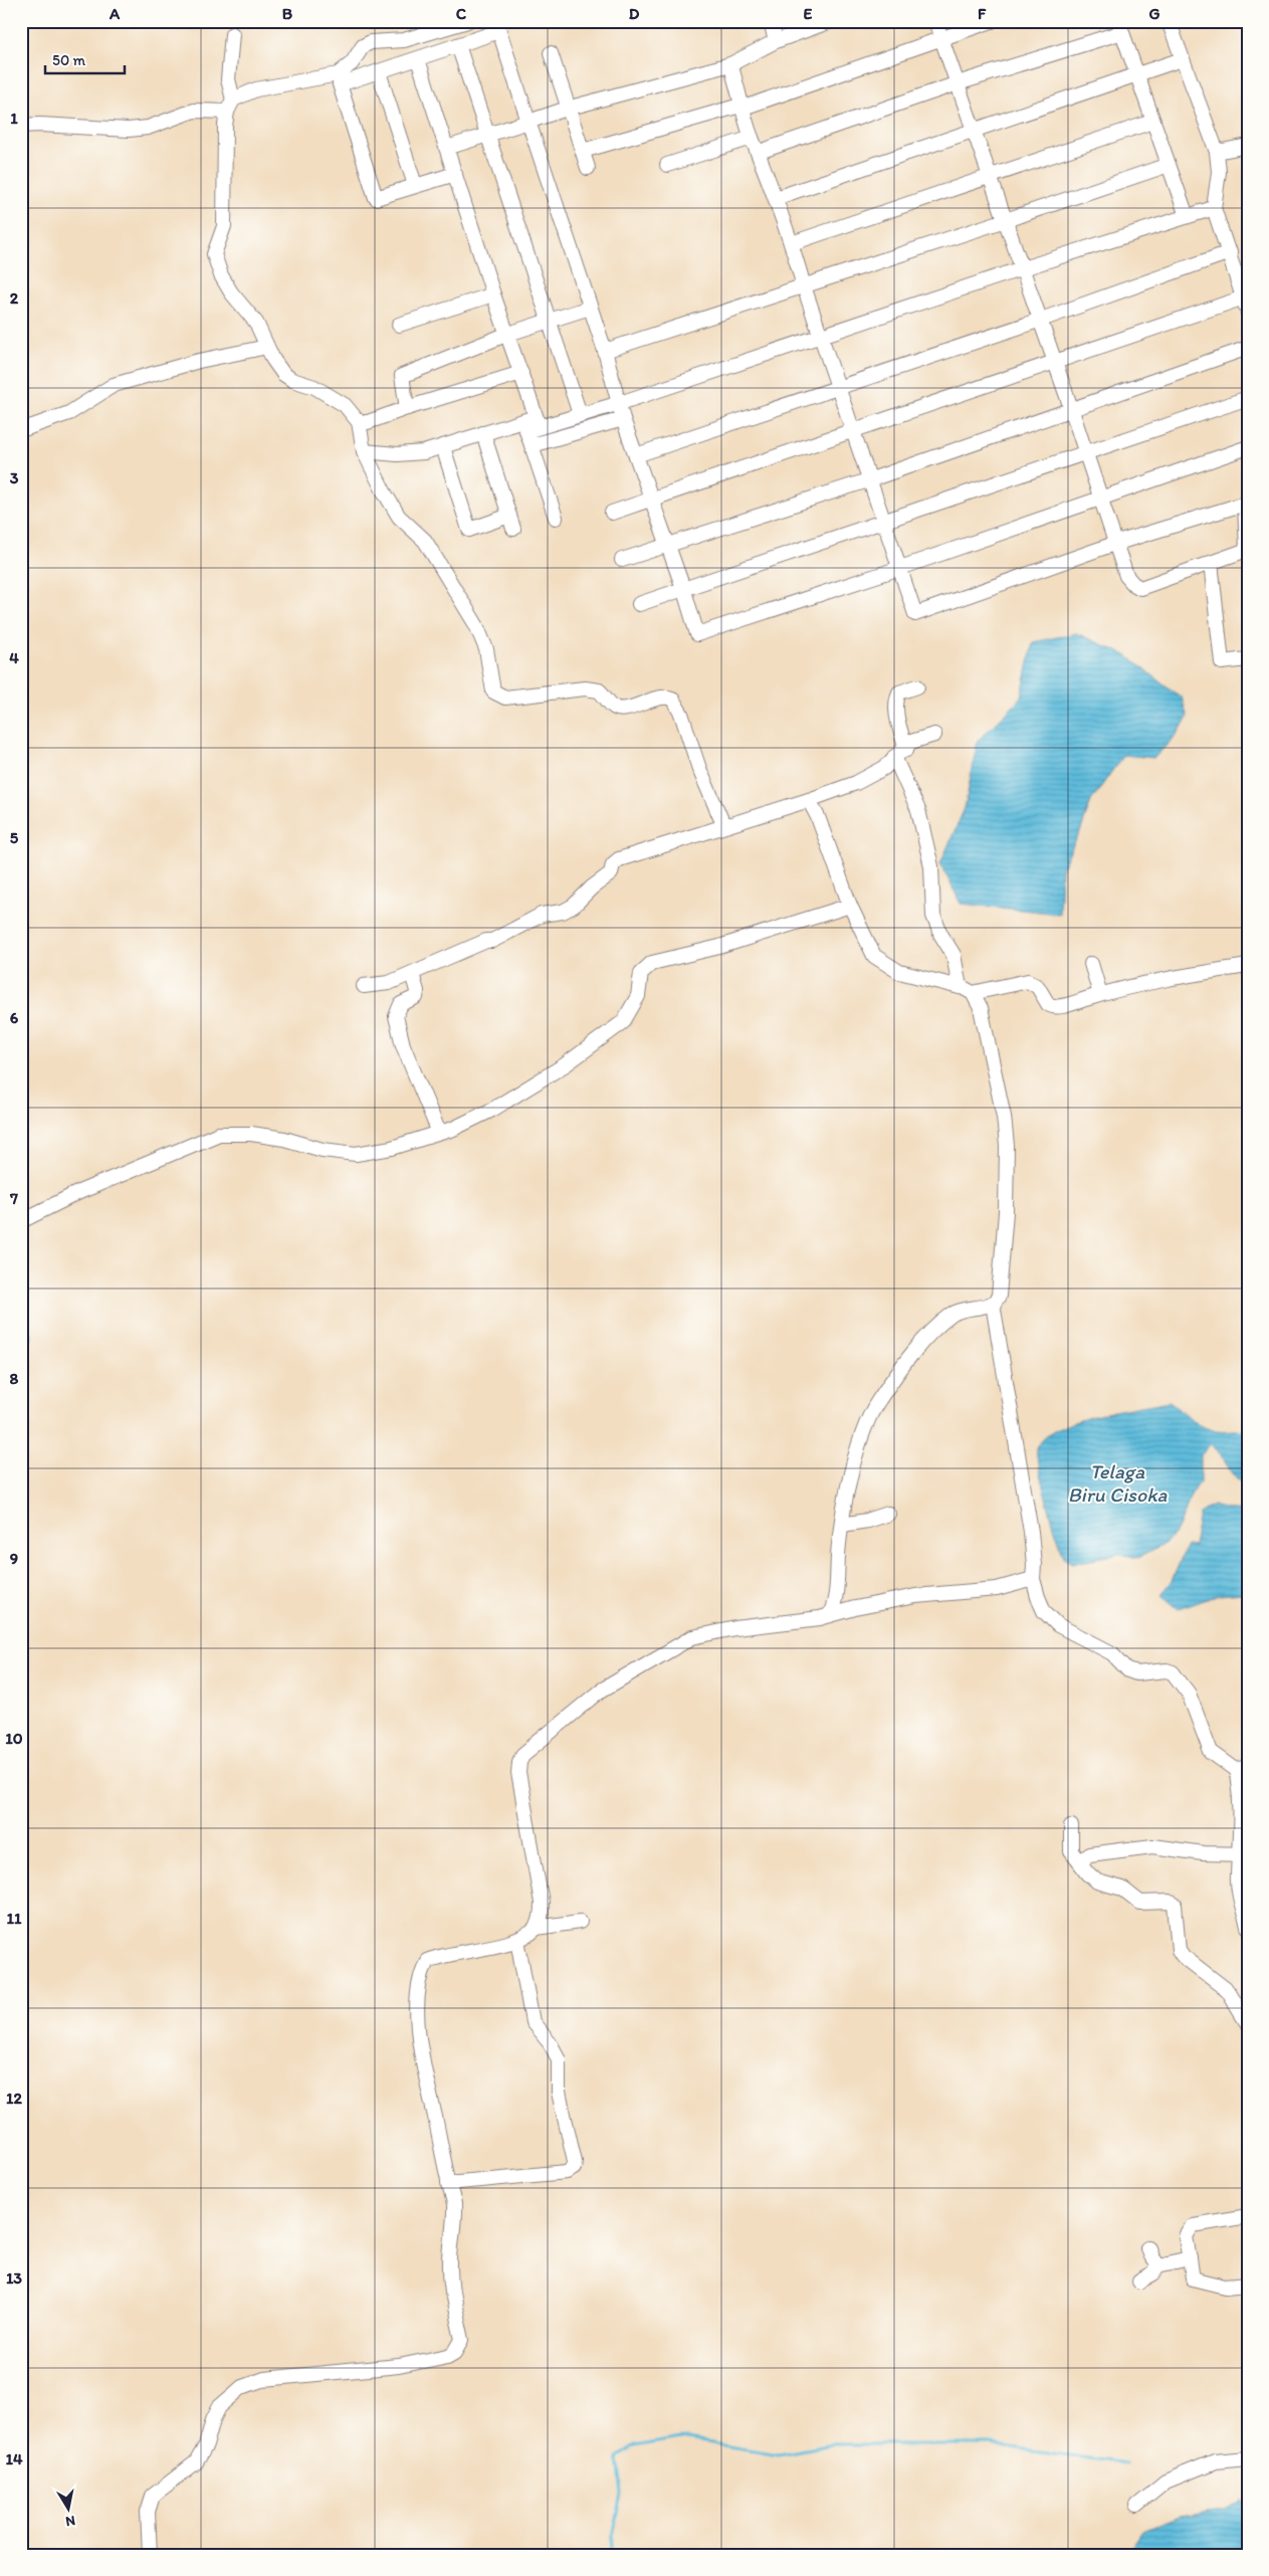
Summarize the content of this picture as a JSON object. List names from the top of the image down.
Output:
{
  "water": ["Telaga Biru Cisoka"],
  "scale_bar": "50 m",
  "north": "bottom",
  "grid": {
    "columns": [
      "A",
      "B",
      "C",
      "D",
      "E",
      "F",
      "G"
    ],
    "rows": [
      "1",
      "2",
      "3",
      "4",
      "5",
      "6",
      "7",
      "8",
      "9",
      "10",
      "11",
      "12",
      "13",
      "14"
    ]
  }
}
